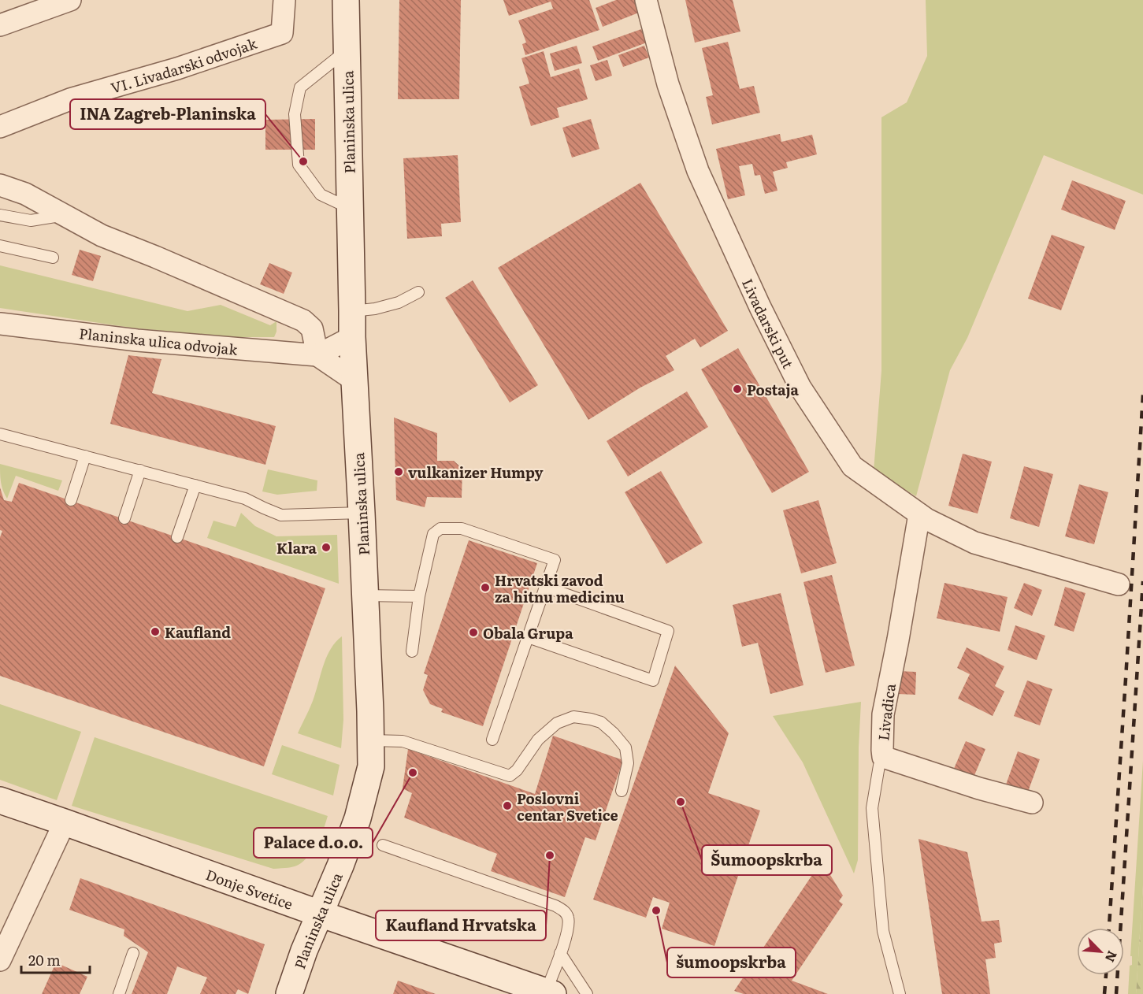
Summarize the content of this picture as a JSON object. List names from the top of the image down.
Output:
{
  "streets": {
    "street": [
      "VI. Livadarski odvojak",
      "Planinska ulica",
      "Livadarski put",
      "Planinska ulica odvojak",
      "Livadica",
      "Donje Svetice"
    ]
  },
  "crossings": [
    ["Planinska ulica", "Planinska ulica odvojak"],
    ["Planinska ulica", "Donje Svetice"],
    ["Livadarski put", "Livadica"]
  ],
  "places": [
    "INA Zagreb-Planinska",
    "Postaja",
    "vulkanizer Humpy",
    "Klara",
    "Hrvatski zavod za hitnu medicinu",
    "Kaufland",
    "Obala Grupa",
    "Palace d.o.o.",
    "Šumoopskrba",
    "Poslovni centar Svetice",
    "Kaufland Hrvatska",
    "šumoopskrba"
  ],
  "scale_bar": "20 m",
  "north": "bottom right"
}
